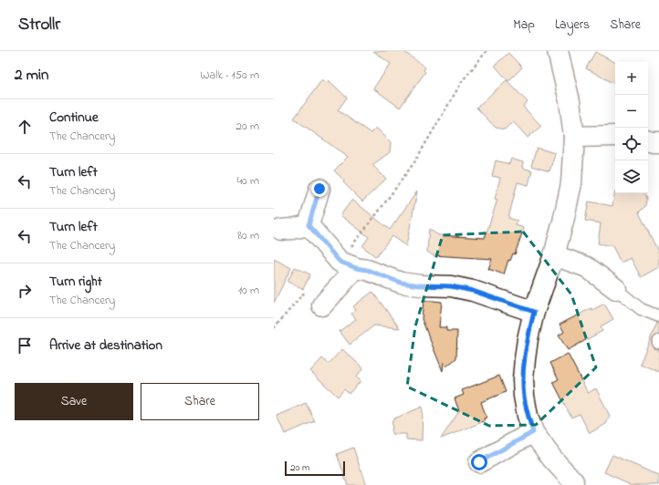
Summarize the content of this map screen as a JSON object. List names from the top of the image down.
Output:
{
  "scale_bar": "20 m",
  "page": {
    "header": "Strollr",
    "nav": ["Map", "Layers", "Share"],
    "heading": ["2 min", "Walk · 150 m"],
    "map_buttons": ["+", "−"],
    "list": [
      ["Continue", "The Chancery", "20 m"],
      ["Turn left", "The Chancery", "40 m"],
      ["Turn left", "The Chancery", "80 m"],
      ["Turn right", "The Chancery", "10 m"],
      "Arrive at destination"
    ],
    "buttons": ["Save", "Share"],
    "scale": "20 m"
  }
}
